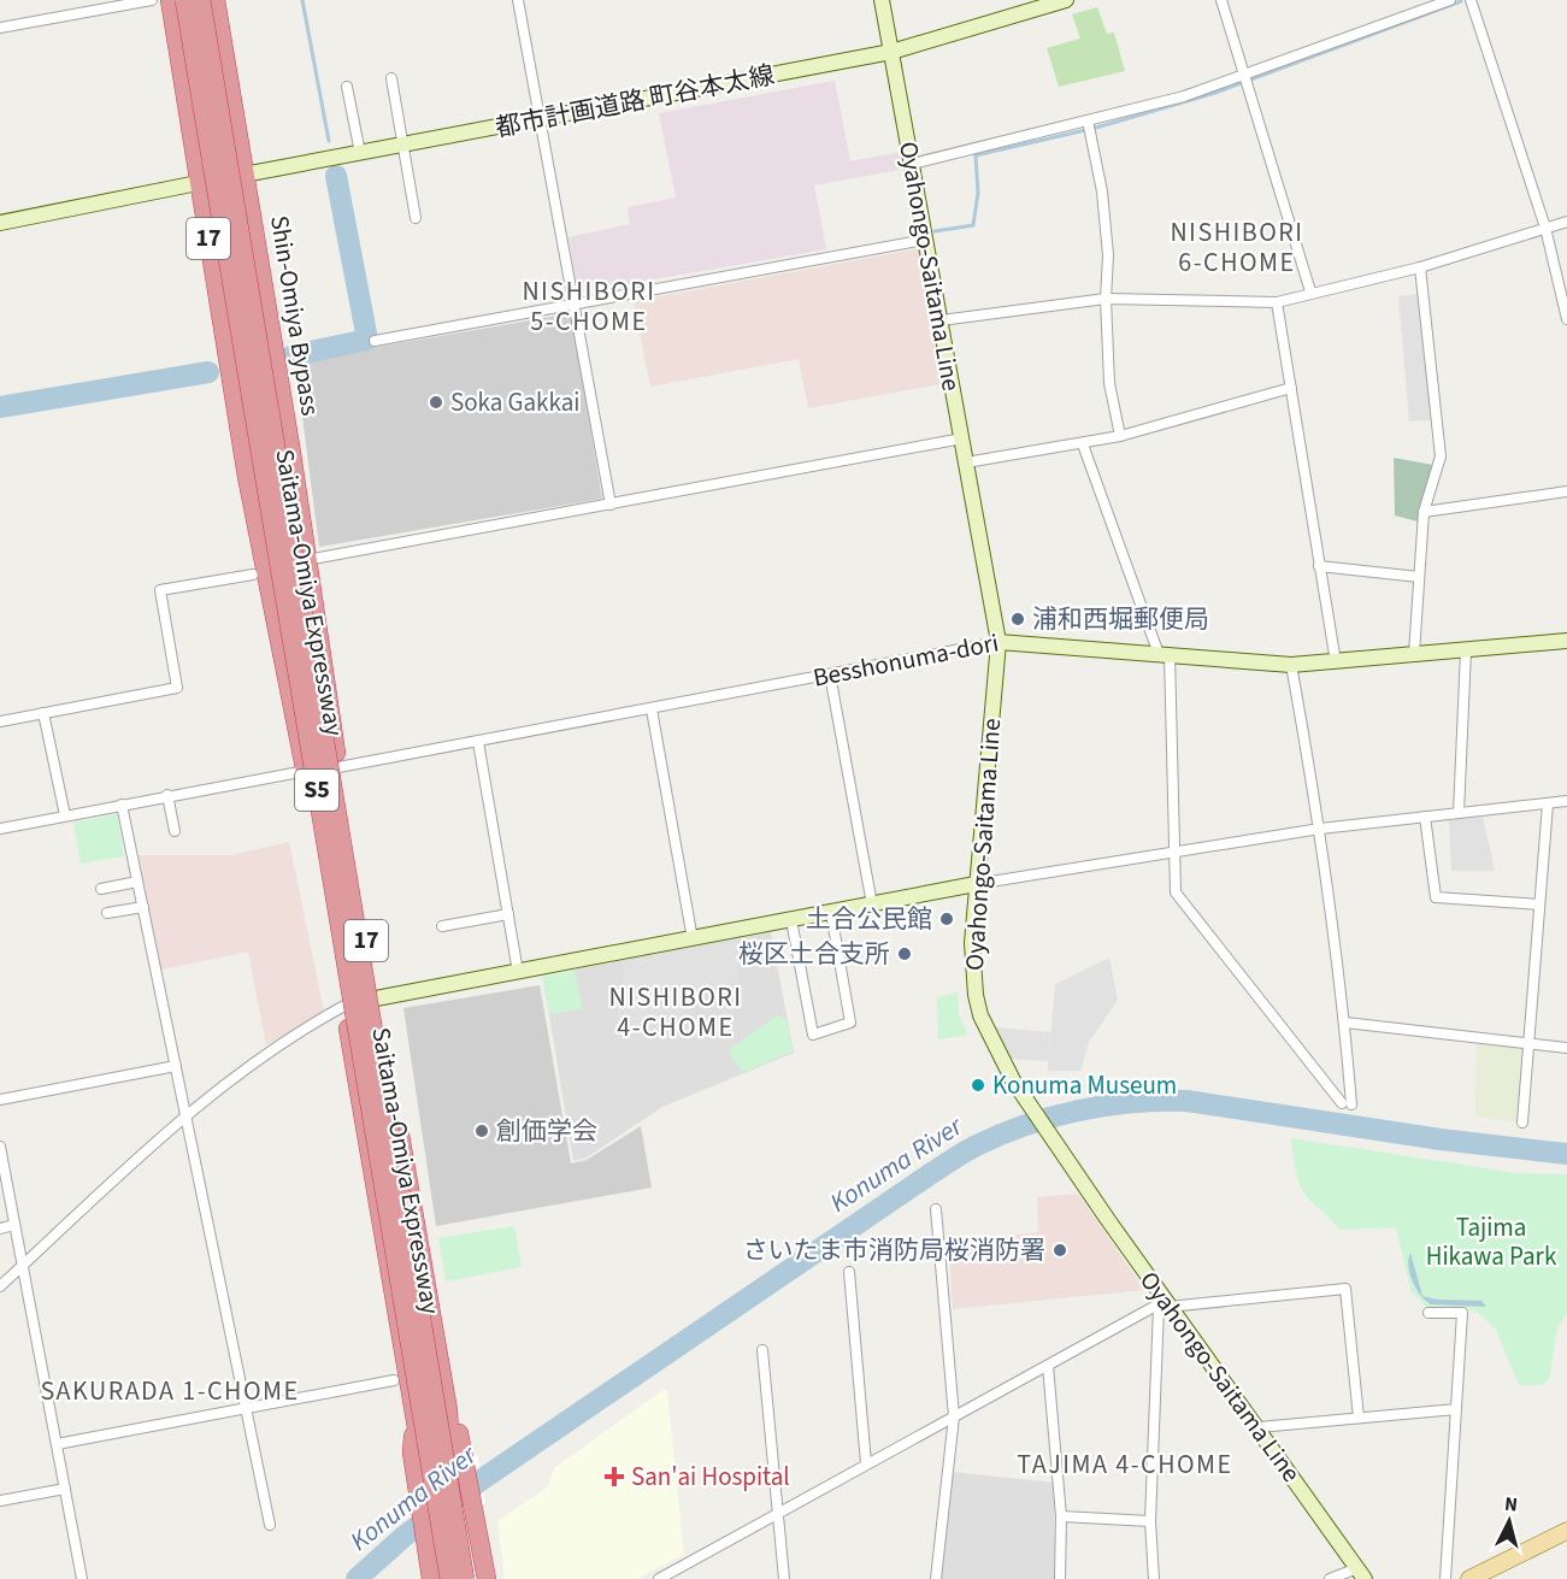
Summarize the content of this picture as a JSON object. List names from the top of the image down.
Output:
{
  "streets": {
    "highway": [
      "17",
      "Shin-Omiya Bypass",
      "Saitama-Omiya Expressway",
      "S5"
    ],
    "street": ["都市計画道路 町谷本太線", "Oyahongo-Saitama Line", "Besshonuma-dori"]
  },
  "crossings": [
    ["都市計画道路 町谷本太線", "17"],
    ["都市計画道路 町谷本太線", "Oyahongo-Saitama Line"],
    ["都市計画道路 町谷本太線", "Shin-Omiya Bypass"],
    ["17", "Saitama-Omiya Expressway"],
    ["Oyahongo-Saitama Line", "Besshonuma-dori"],
    ["Shin-Omiya Bypass", "Besshonuma-dori"]
  ],
  "districts": [
    "NISHIBORI 6-CHOME",
    "NISHIBORI 5-CHOME",
    "NISHIBORI 4-CHOME",
    "SAKURADA 1-CHOME",
    "TAJIMA 4-CHOME"
  ],
  "water": ["Konuma River"],
  "parks": ["Tajima Hikawa Park"],
  "places": {
    "other": [
      "Soka Gakkai",
      "浦和西堀郵便局",
      "土合公民館",
      "桜区土合支所",
      "Konuma Museum",
      "創価学会",
      "さいたま市消防局桜消防署"
    ],
    "health": ["San'ai Hospital"]
  },
  "north": "top"
}
